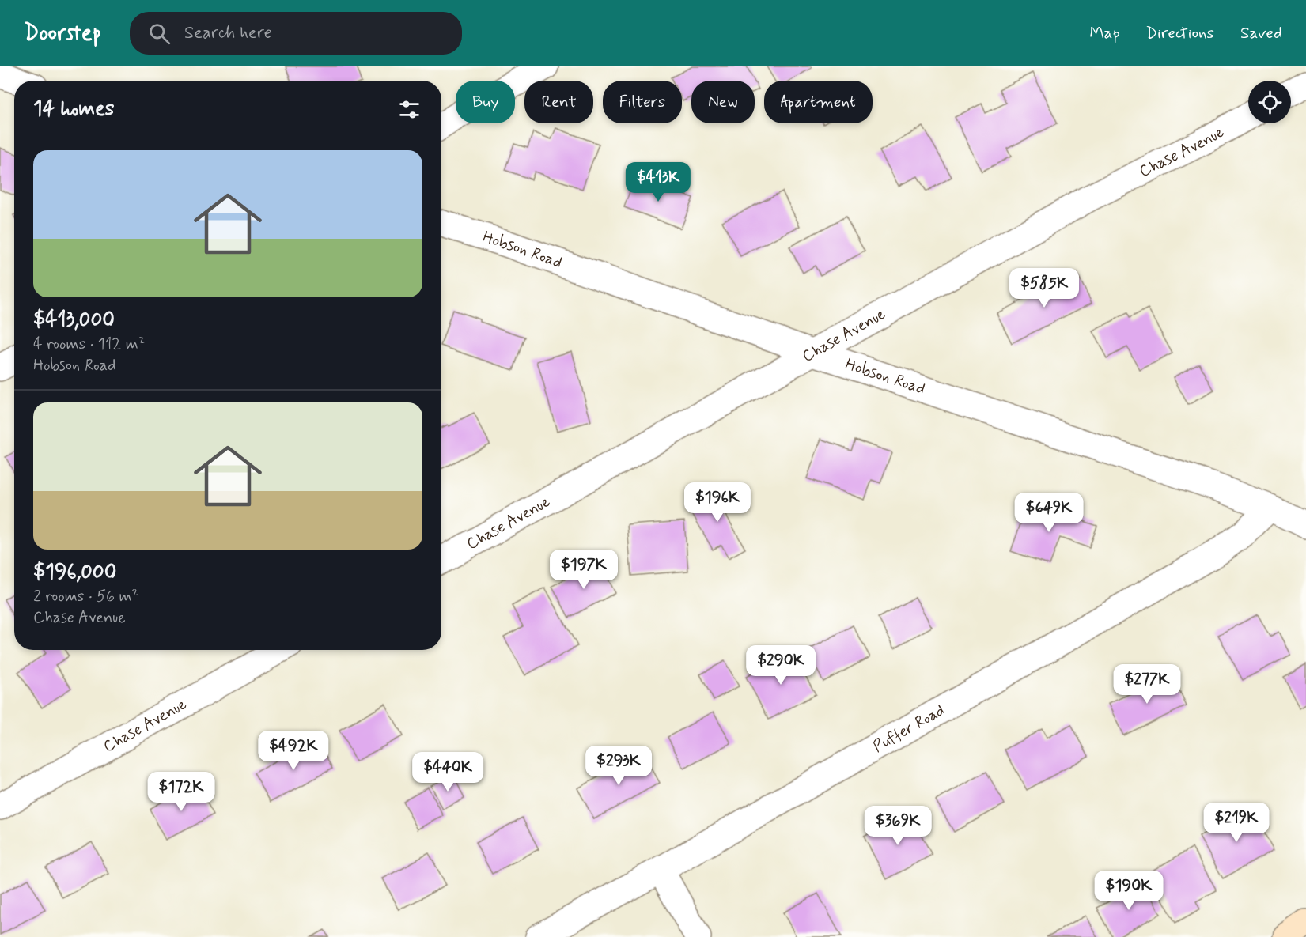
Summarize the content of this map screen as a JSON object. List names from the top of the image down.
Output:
{
  "streets": {
    "street": ["Chase Avenue", "Hobson Road", "Puffer Road"]
  },
  "crossings": [
    ["Chase Avenue", "Hobson Road"],
    ["Hobson Road", "Puffer Road"]
  ],
  "page": {
    "header": "Doorstep",
    "search": "Search here",
    "nav": ["Map", "Directions", "Saved"],
    "chip": [
      "Buy",
      "Rent",
      "Filters",
      "New",
      "Apartment"
    ],
    "heading": "14 homes",
    "list": [
      {
        "name": "$413,000",
        "note": "4 rooms · 112 m² · Hobson Road"
      },
      {
        "name": "$196,000",
        "note": "2 rooms · 56 m² · Chase Avenue"
      }
    ],
    "price": [
      "$413K",
      "$585K",
      "$196K",
      "$649K",
      "$197K",
      "$290K",
      "$277K",
      "$492K",
      "$293K",
      "$440K",
      "$172K",
      "$219K",
      "$369K",
      "$190K"
    ]
  }
}
